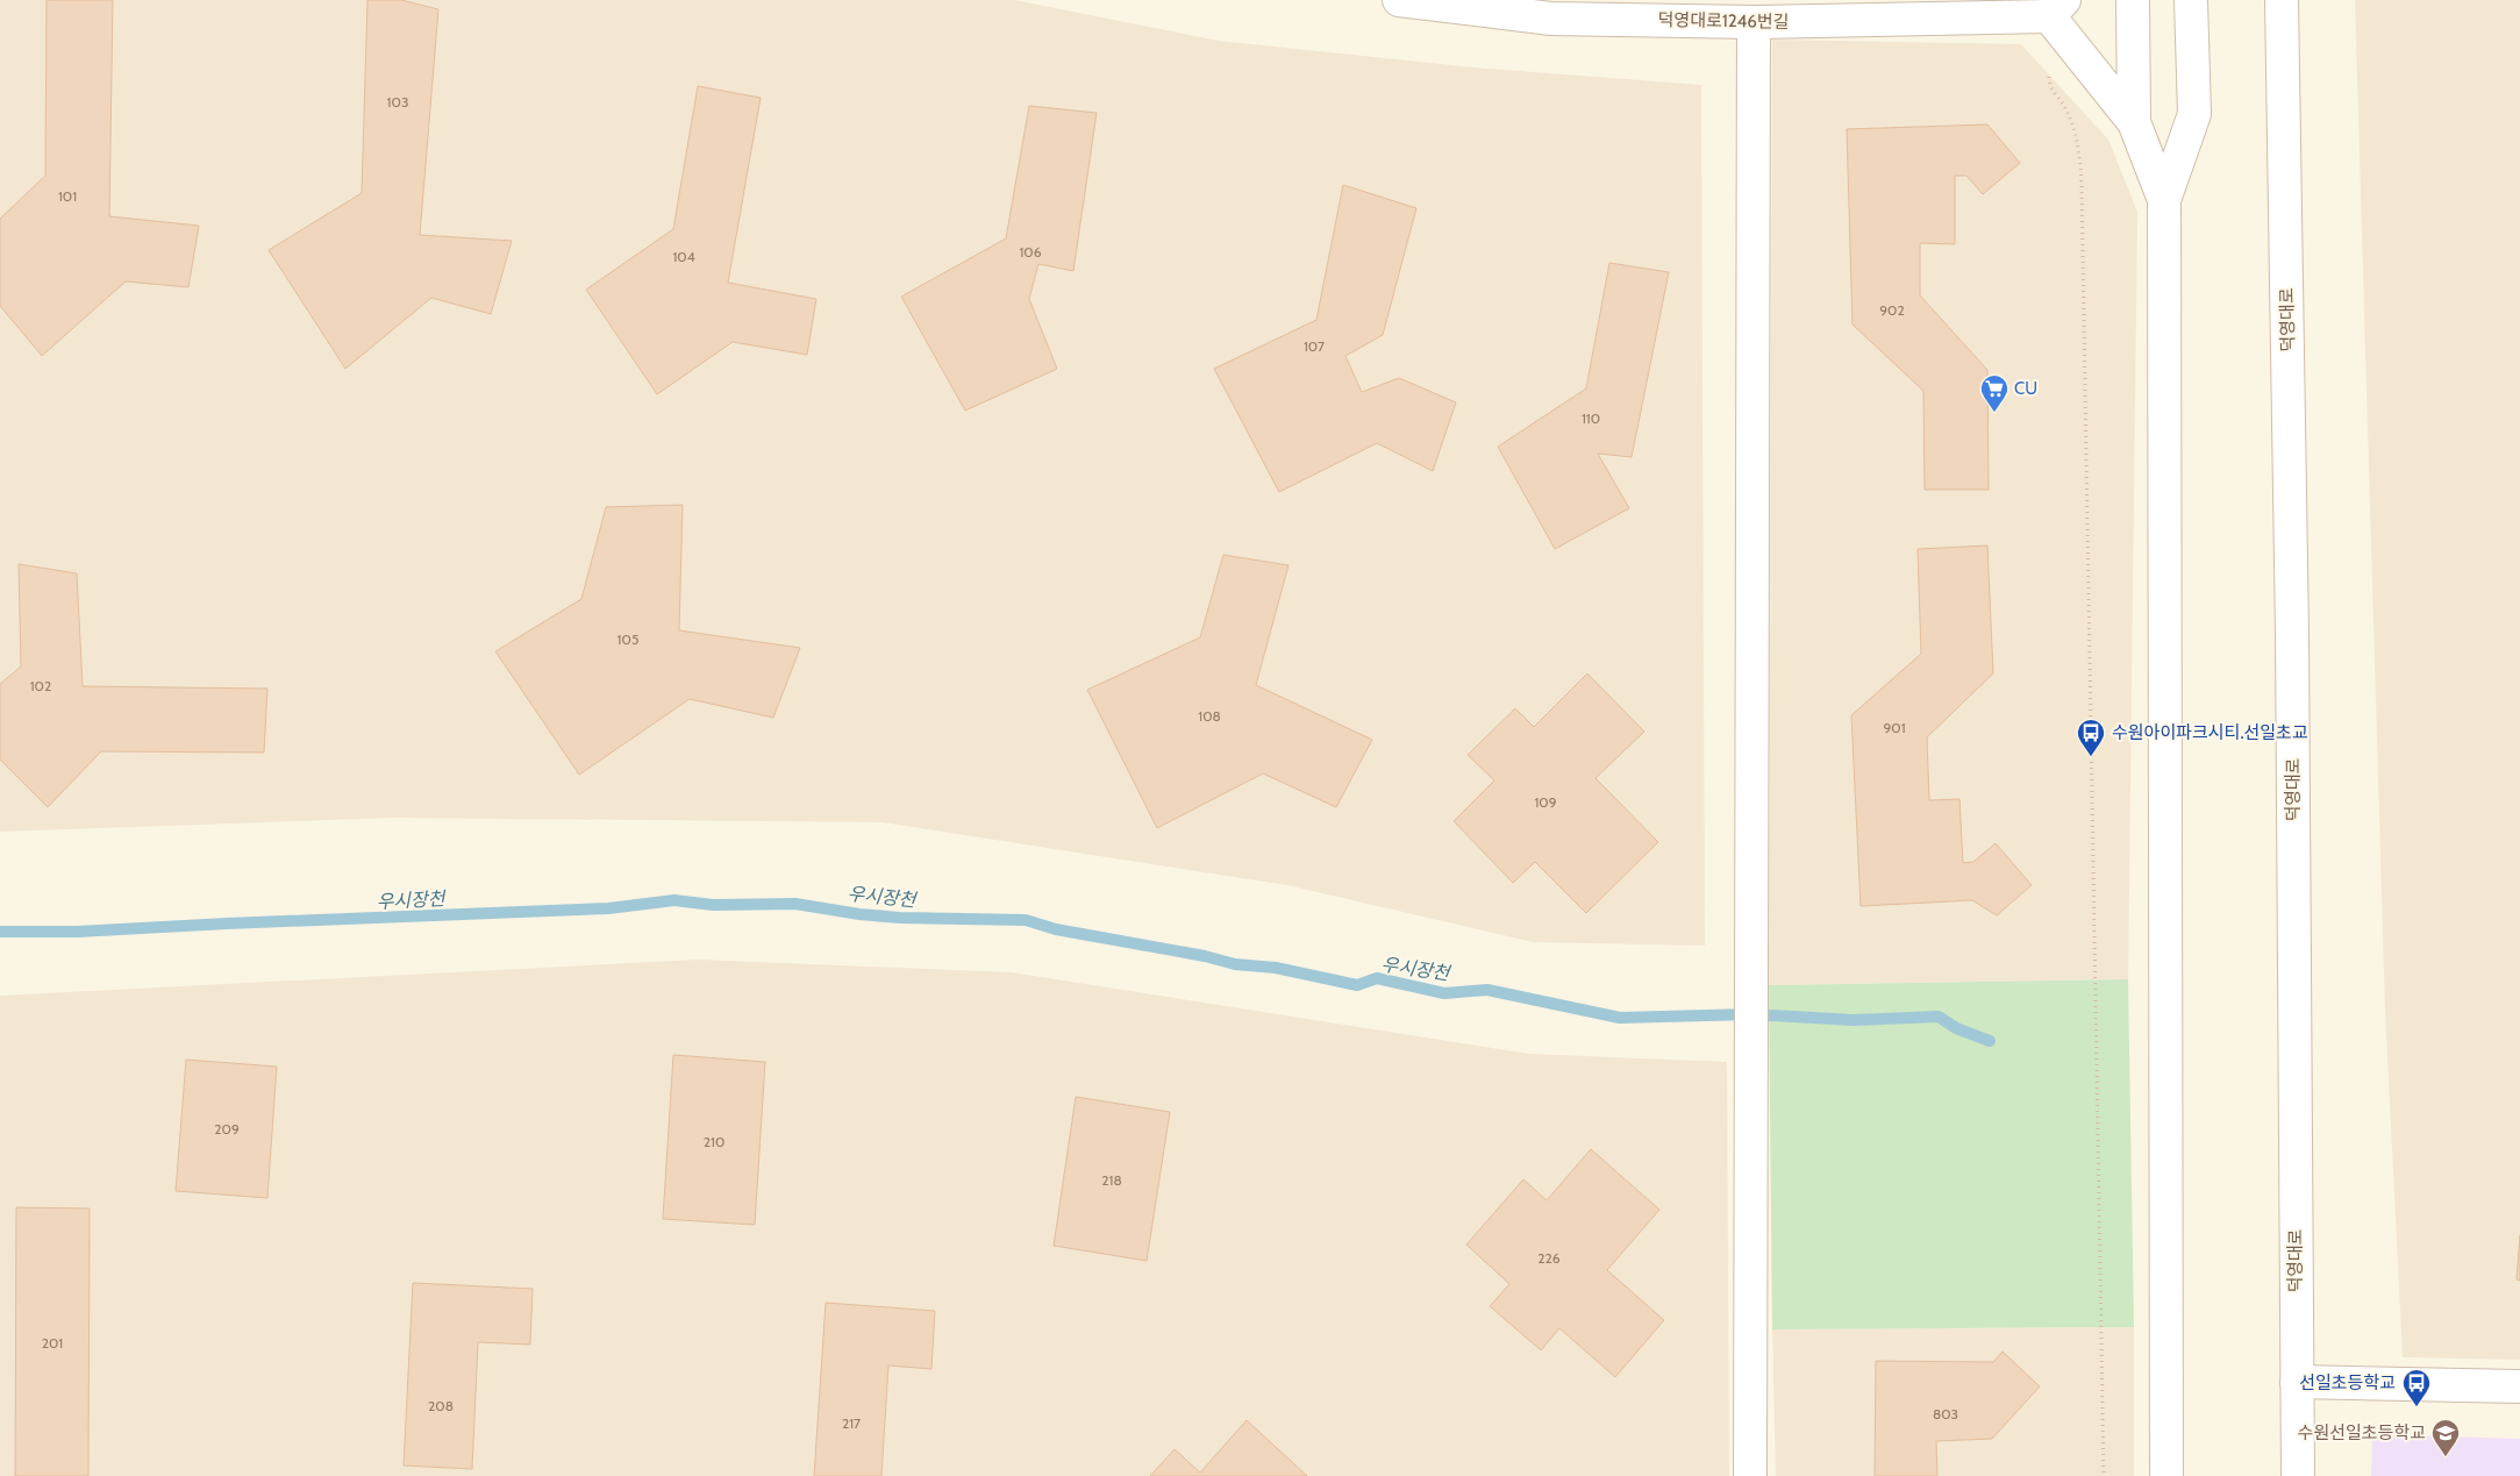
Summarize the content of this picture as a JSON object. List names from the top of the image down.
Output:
{
  "streets": {
    "main road": ["덕영대로1246번길", "덕영대로"]
  },
  "water": ["우시장천"],
  "places": {
    "supermarket": ["CU"],
    "bus stop": ["수원아이파크시티.선일초교", "선일초등학교"],
    "school or university": ["수원선일초등학교"]
  },
  "house_numbers": [
    "103",
    "101",
    "106",
    "104",
    "902",
    "107",
    "110",
    "105",
    "102",
    "108",
    "901",
    "109",
    "209",
    "210",
    "218",
    "226",
    "201",
    "208",
    "803",
    "217"
  ]
}
